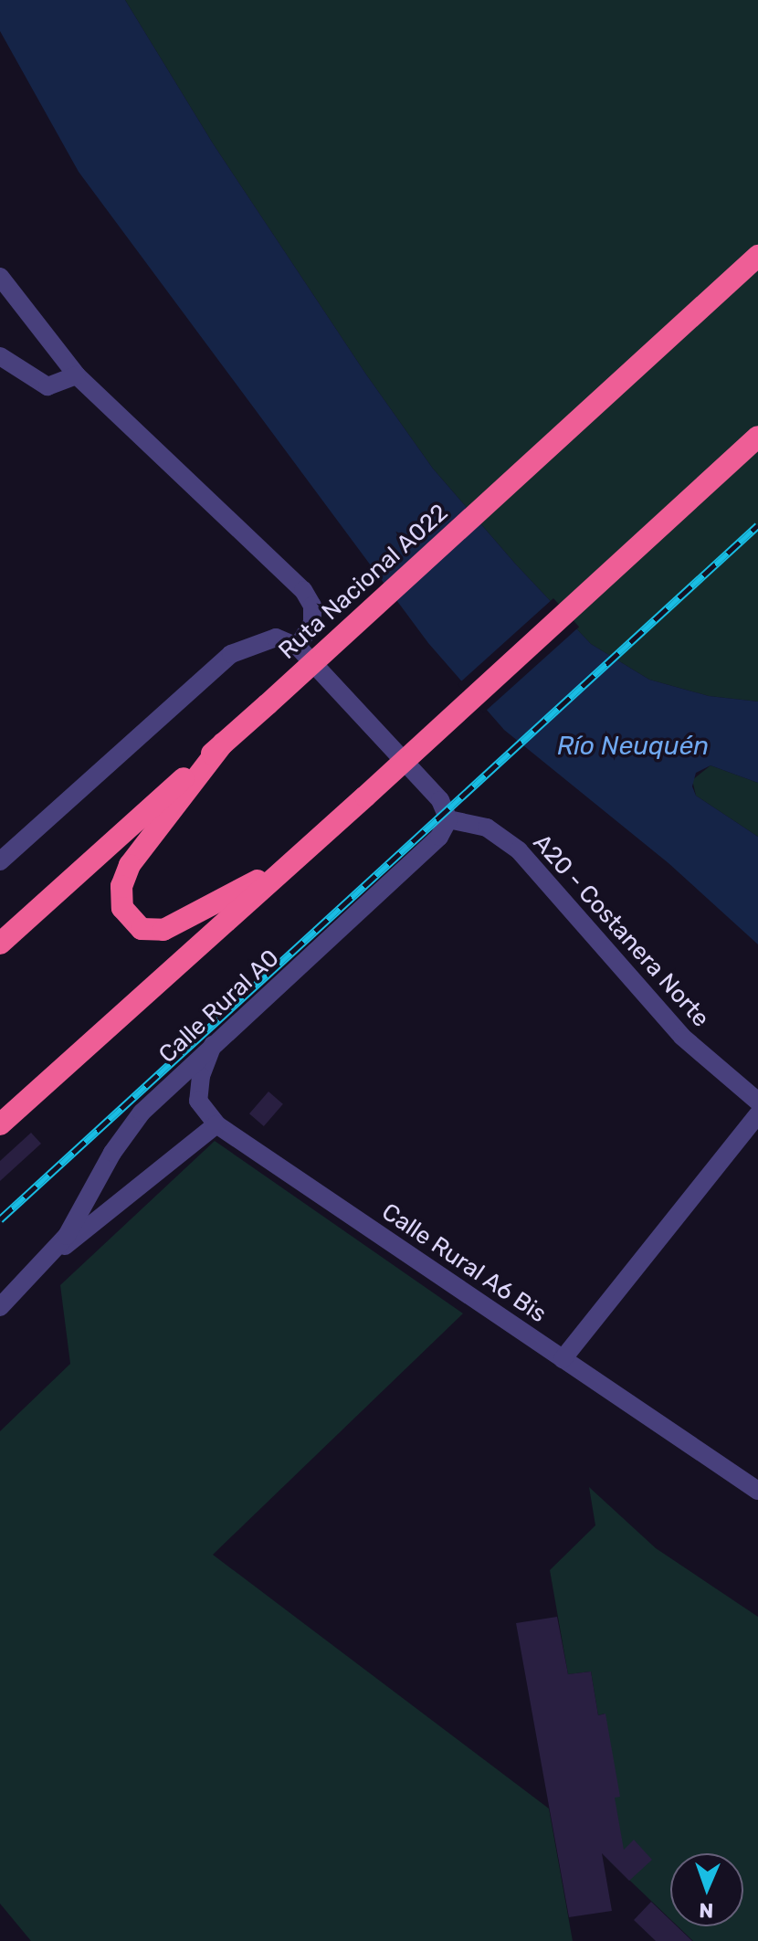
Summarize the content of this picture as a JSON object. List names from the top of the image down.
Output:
{
  "streets": {
    "highway": ["Ruta Nacional A022"],
    "street": ["A20 - Costanera Norte", "Calle Rural A0", "Calle Rural A6 Bis"]
  },
  "crossings": [
    ["A20 - Costanera Norte", "Calle Rural A0"],
    ["Calle Rural A0", "Calle Rural A6 Bis"]
  ],
  "water": ["Río Neuquén"],
  "north": "bottom"
}
